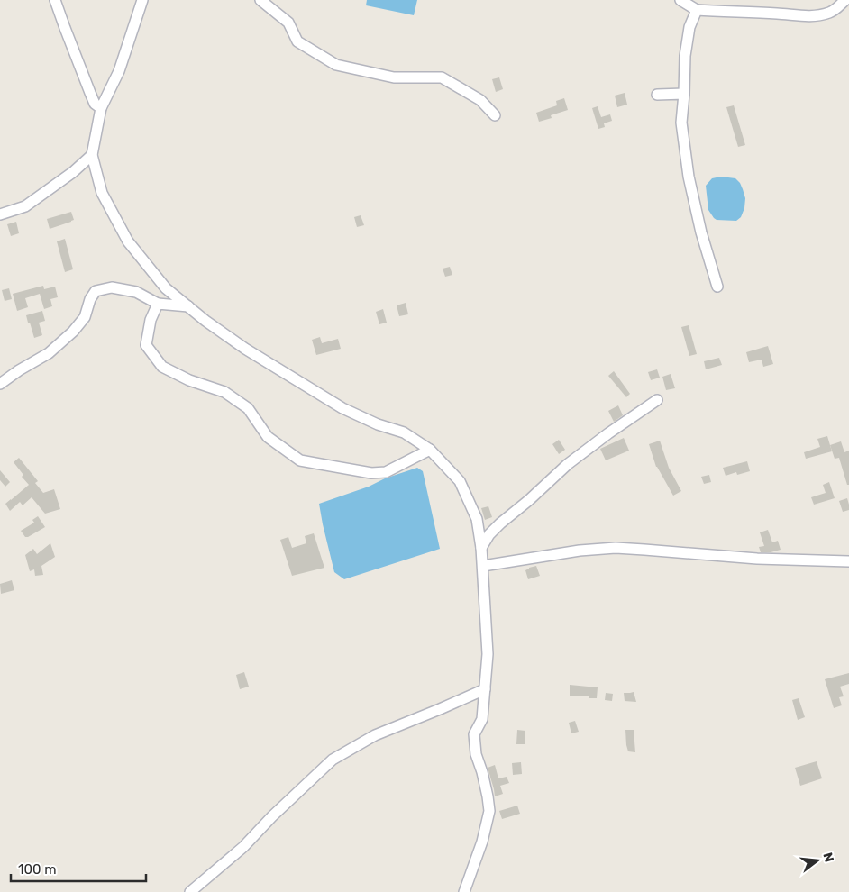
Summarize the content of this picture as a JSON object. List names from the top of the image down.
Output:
{
  "scale_bar": "100 m",
  "north": "right"
}
